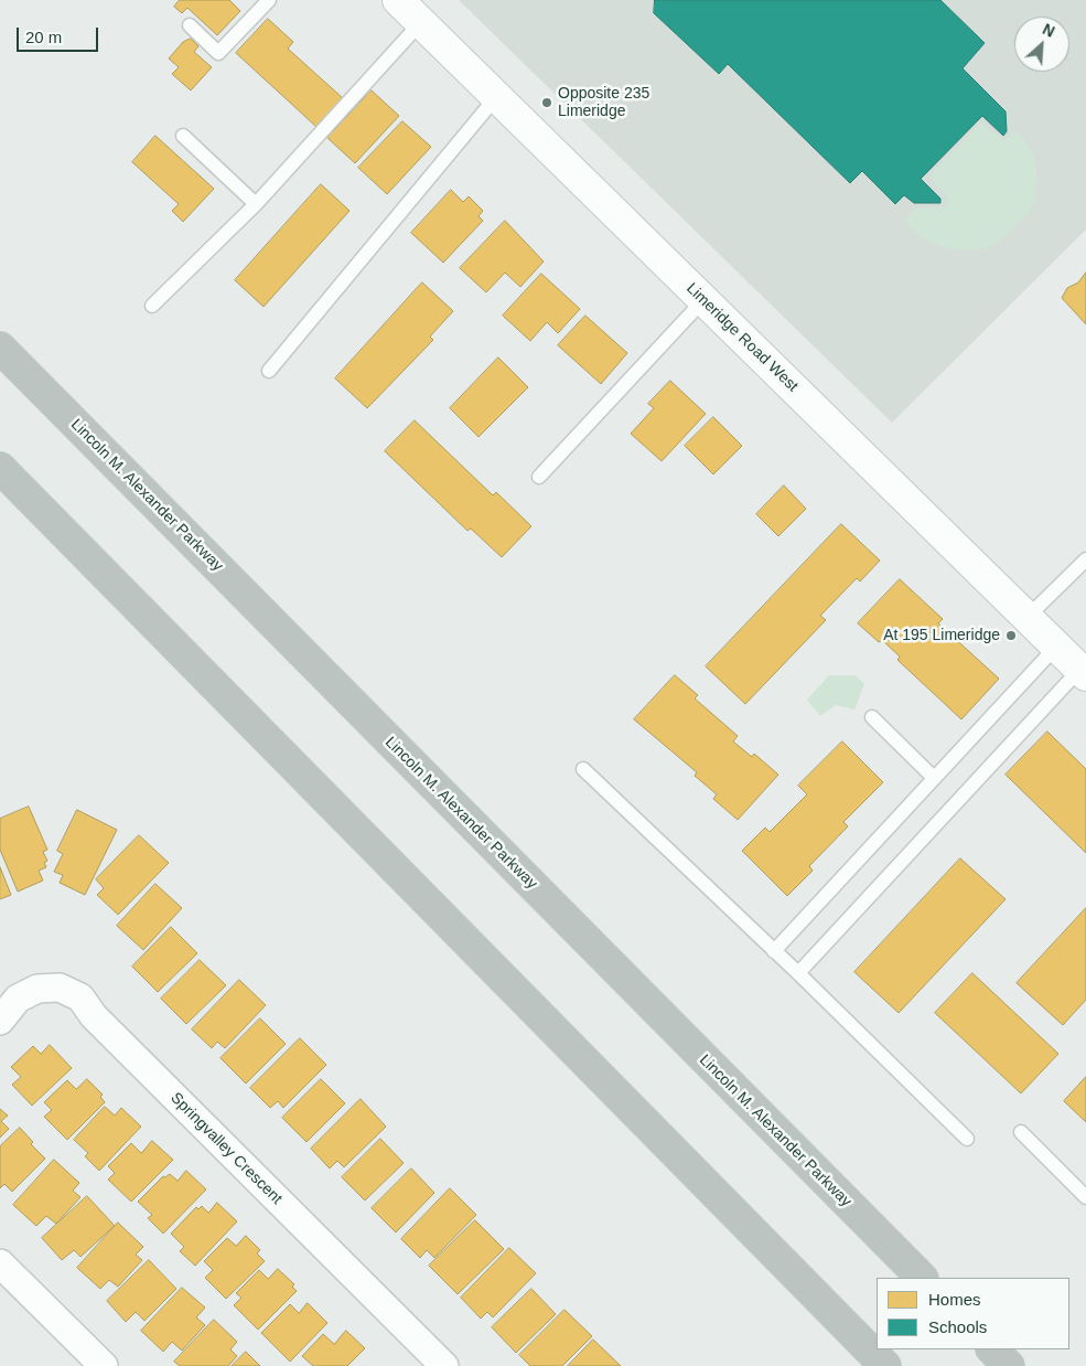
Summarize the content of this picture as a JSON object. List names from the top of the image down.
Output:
{
  "streets": {
    "highway": ["Lincoln M. Alexander Parkway"],
    "street": ["Limeridge Road West", "Springvalley Crescent"]
  },
  "places": ["Opposite 235 Limeridge", "At 195 Limeridge"],
  "legend": ["Homes", "Schools"],
  "scale_bar": "20 m",
  "north": "top right"
}
